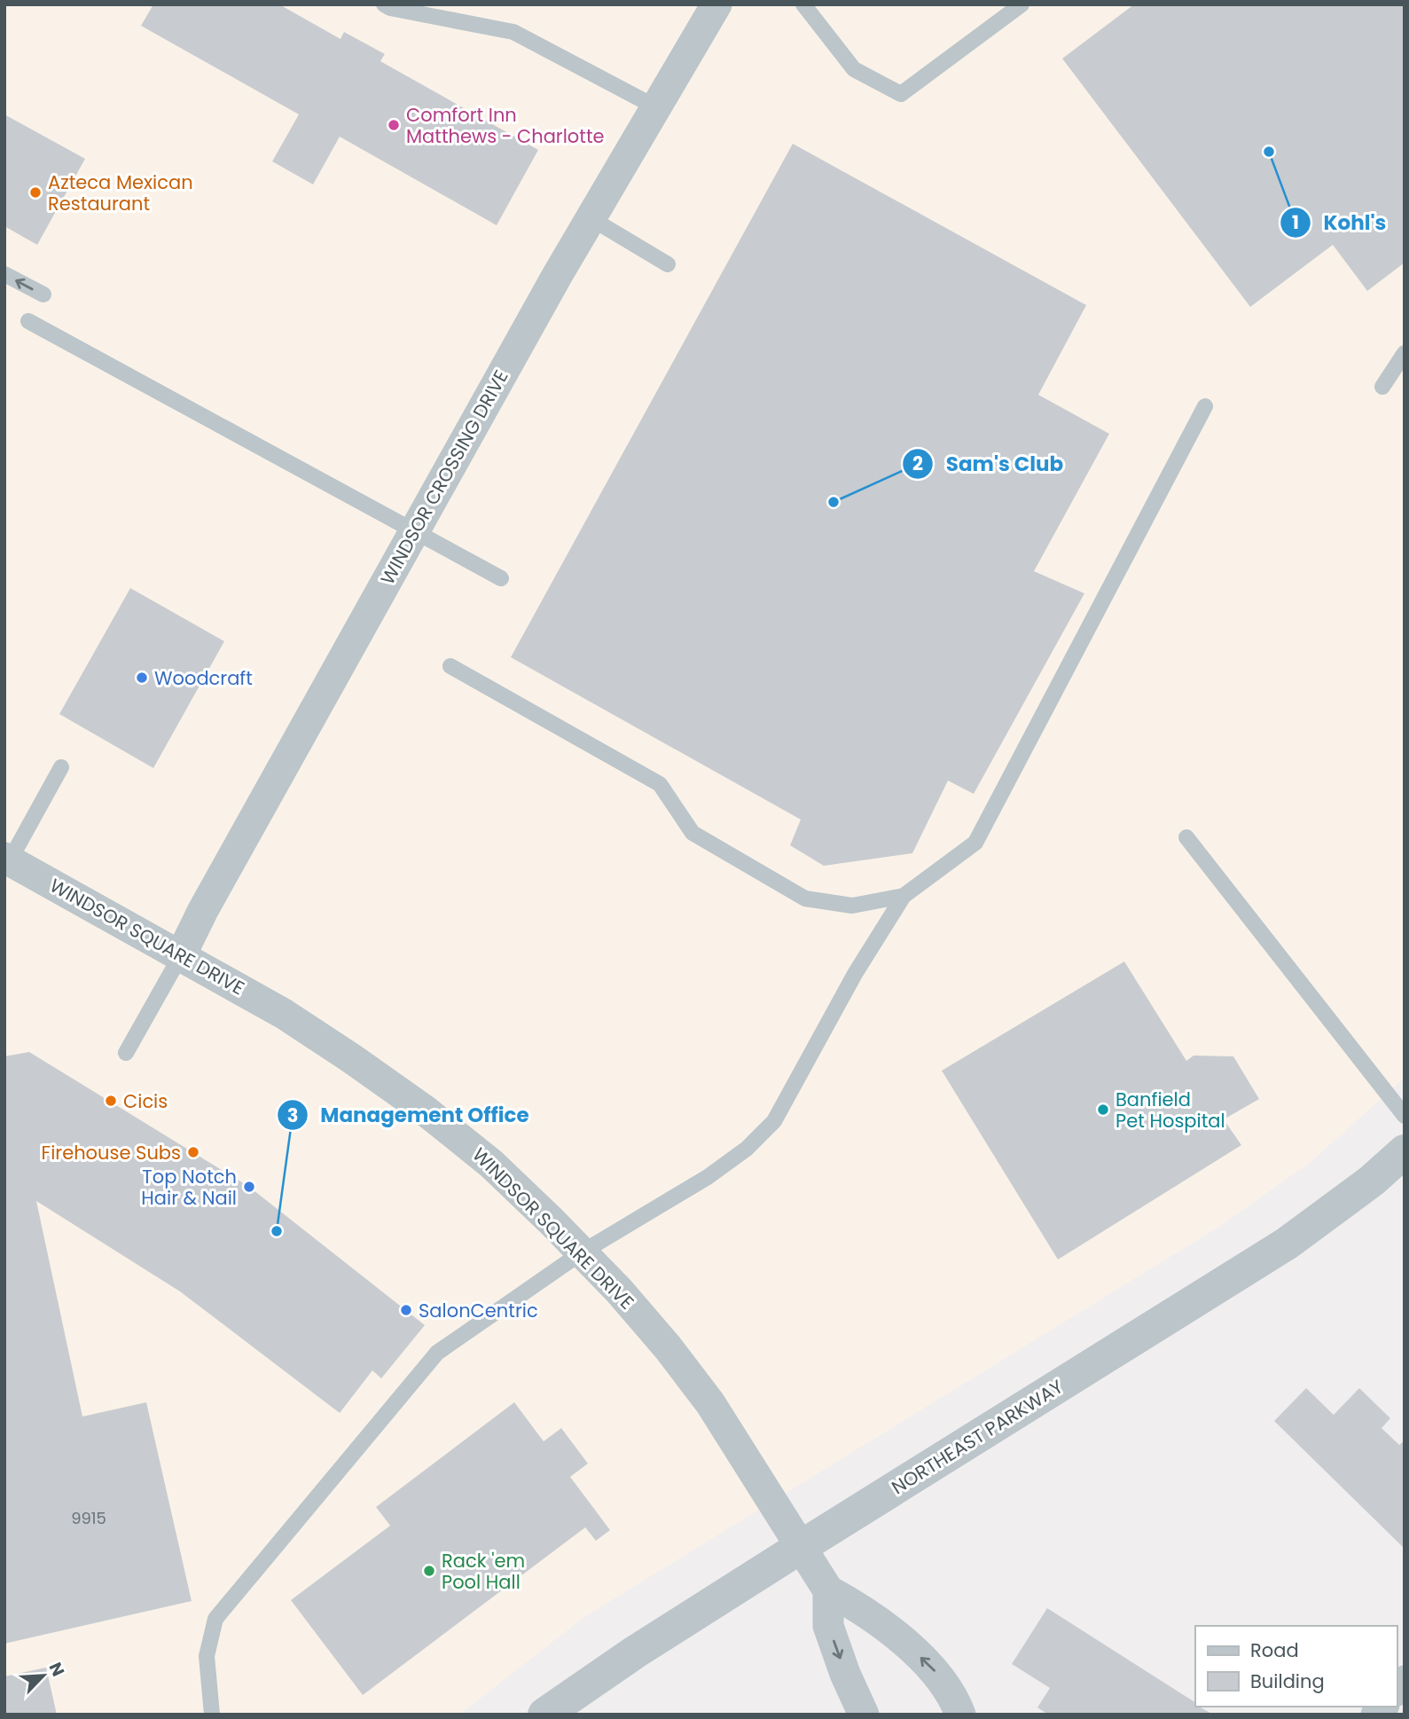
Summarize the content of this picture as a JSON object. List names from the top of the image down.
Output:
{
  "streets": {
    "street": ["WINDSOR CROSSING DRIVE", "WINDSOR SQUARE DRIVE", "NORTHEAST PARKWAY"]
  },
  "crossings": [
    ["WINDSOR CROSSING DRIVE", "WINDSOR SQUARE DRIVE"],
    ["WINDSOR SQUARE DRIVE", "NORTHEAST PARKWAY"]
  ],
  "places": [
    "Comfort Inn Matthews - Charlotte",
    "Kohl's",
    "Azteca Mexican Restaurant",
    "Sam's Club",
    "Woodcraft",
    "Cicis",
    "Banfield Pet Hospital",
    "Firehouse Subs",
    "Top Notch Hair & Nail",
    "Management Office",
    "SalonCentric",
    "Rack 'em Pool Hall"
  ],
  "house_numbers": ["9915"],
  "legend": ["Road", "Building"],
  "north": "top right"
}
